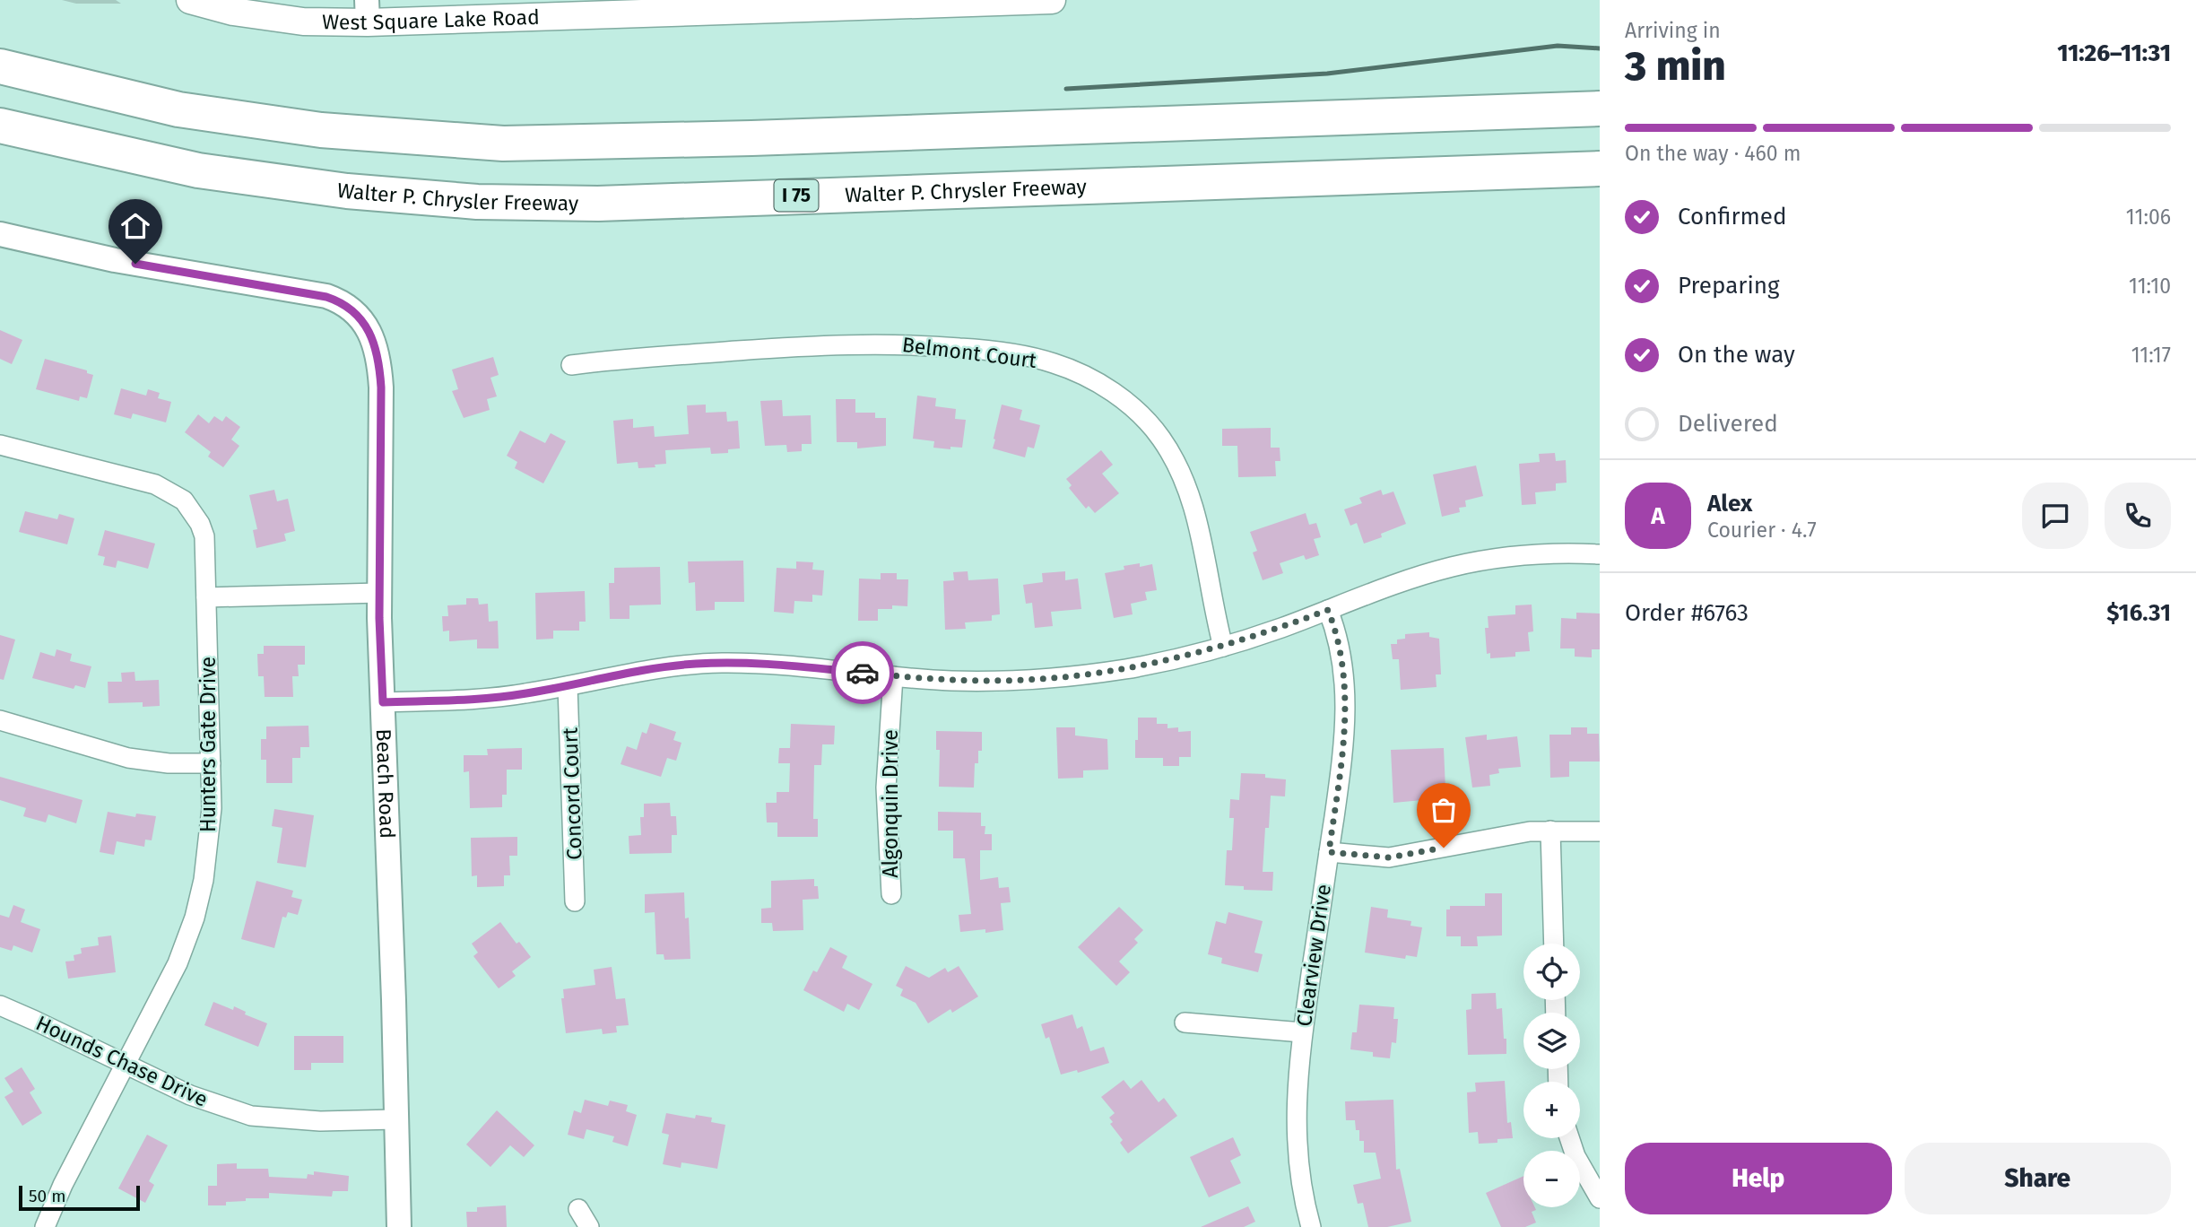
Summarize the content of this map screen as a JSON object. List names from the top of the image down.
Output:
{
  "streets": {
    "highway": ["Walter P. Chrysler Freeway", "I 75"],
    "main road": ["West Square Lake Road"],
    "street": [
      "Belmont Court",
      "Hunters Gate Drive",
      "Beach Road",
      "Concord Court",
      "Algonquin Drive",
      "Clearview Drive",
      "Hounds Chase Drive"
    ]
  },
  "crossings": [
    ["Hunters Gate Drive", "Hounds Chase Drive"],
    ["Beach Road", "Hounds Chase Drive"]
  ],
  "scale_bar": "50 m",
  "page": {
    "heading": ["3 min", "Arriving in", "11:26–11:31"],
    "panel": [
      "Alex",
      "Courier · 4.7",
      "Order #6763",
      "$16.31"
    ],
    "bar": "On the way · 460 m",
    "list": [
      ["Confirmed", "11:06"],
      ["Preparing", "11:10"],
      ["On the way", "11:17"],
      "Delivered"
    ],
    "round": "A",
    "map_buttons": ["+", "−"],
    "buttons": ["Help", "Share"],
    "scale": "50 m"
  }
}
